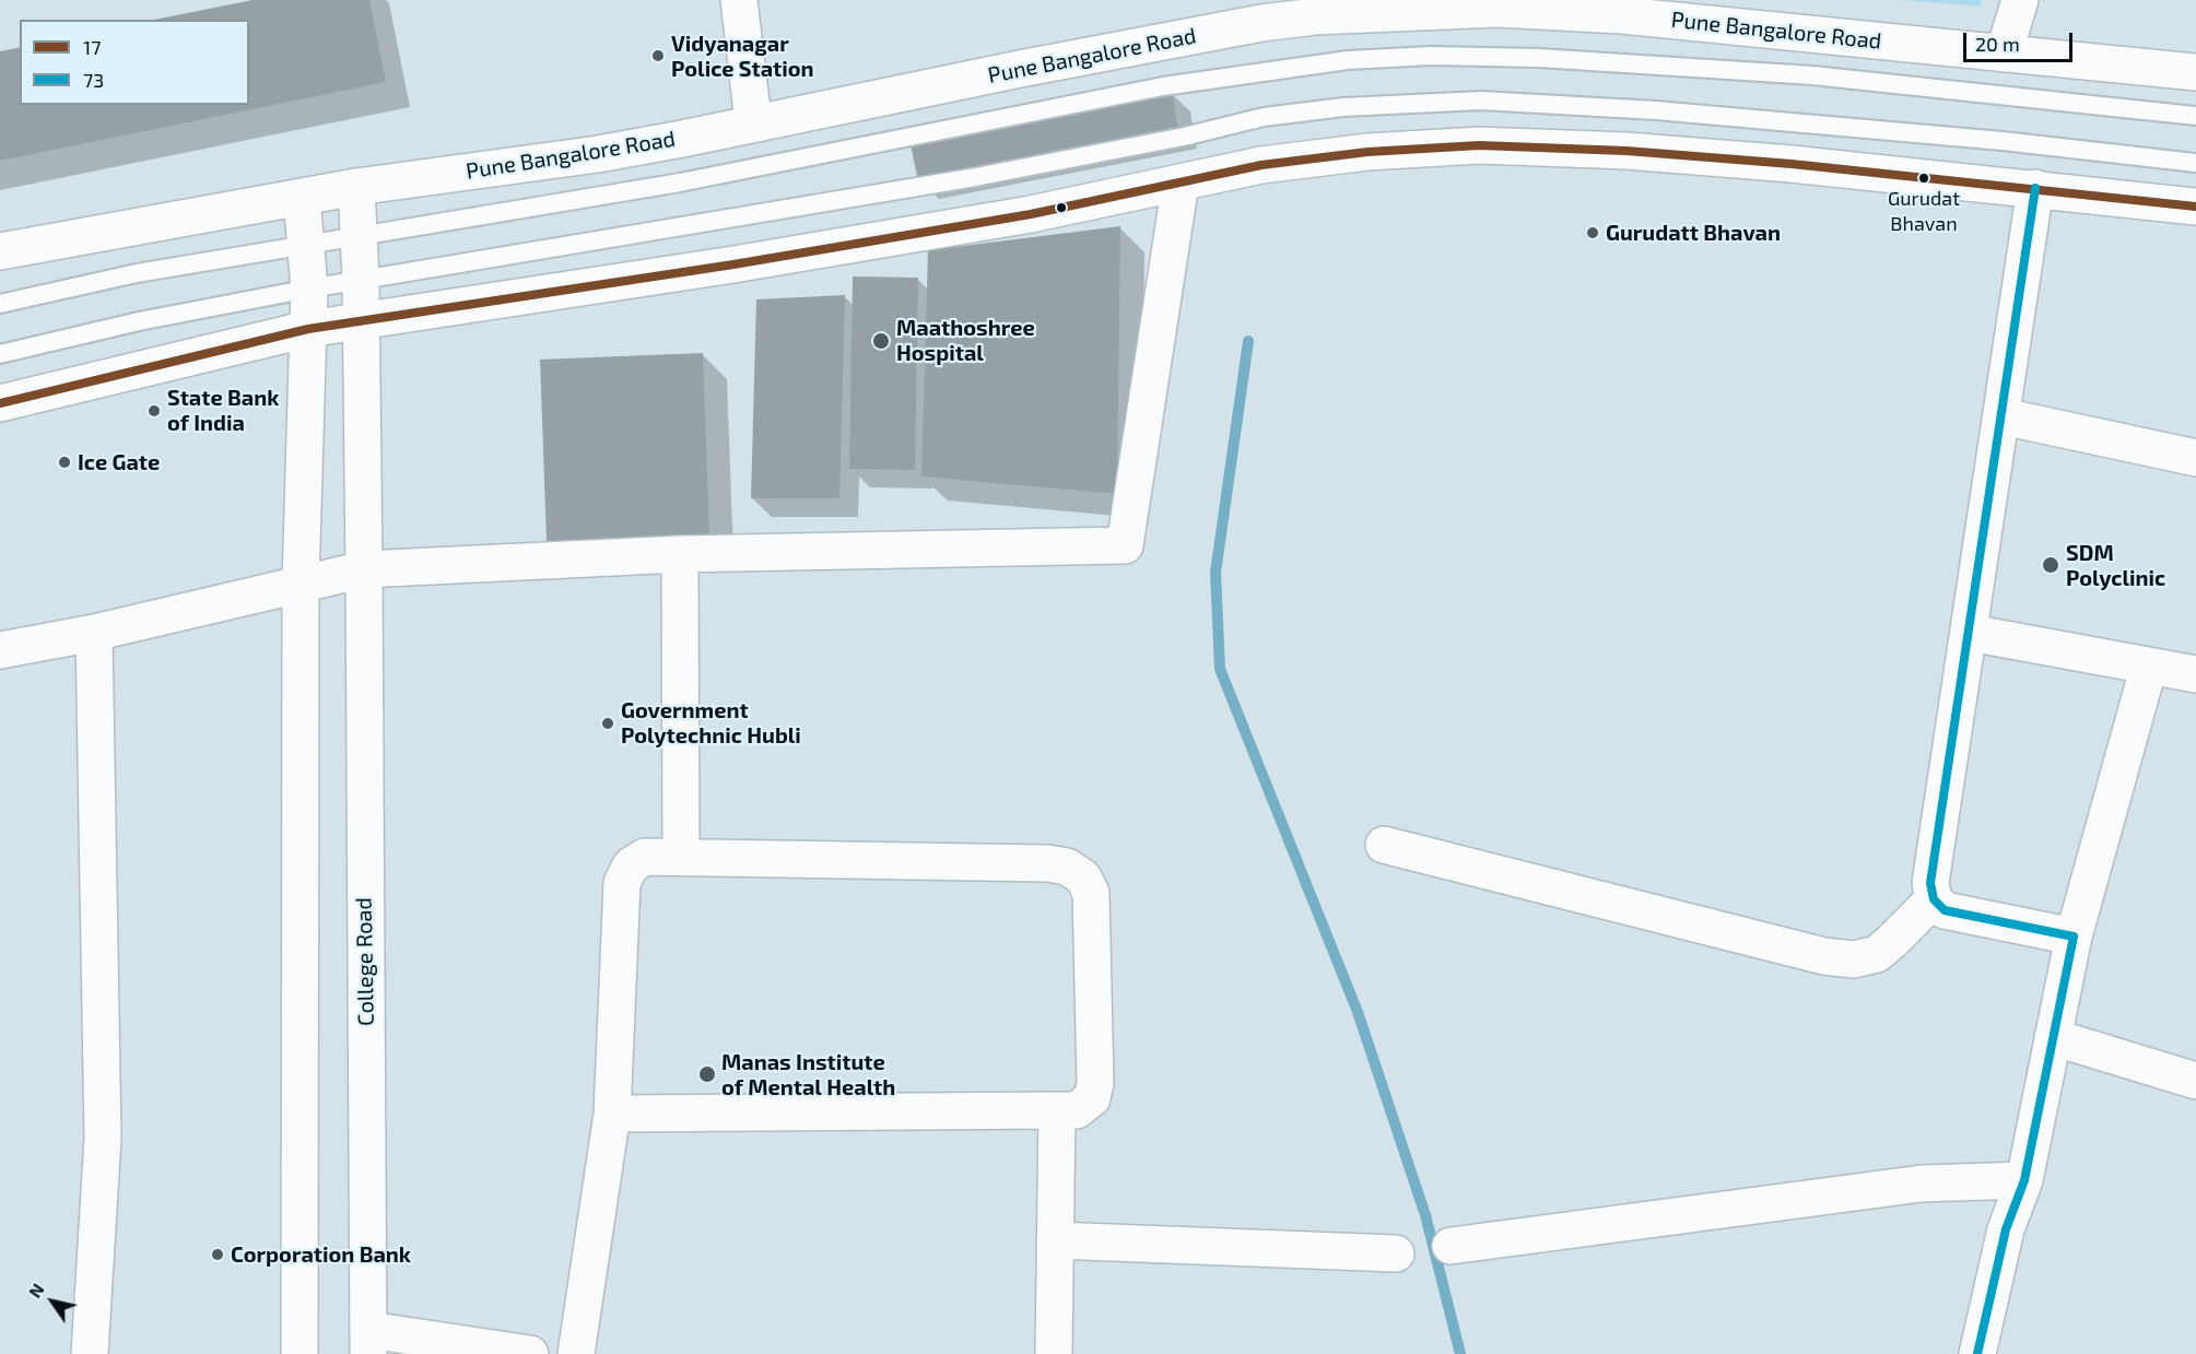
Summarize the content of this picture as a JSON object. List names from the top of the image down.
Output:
{
  "streets": {
    "street": ["Pune Bangalore Road", "College Road"]
  },
  "crossings": [
    ["Pune Bangalore Road", "College Road"]
  ],
  "places": [
    "Vidyanagar Police Station",
    "Gurudat Bhavan",
    "Gurudatt Bhavan",
    "Maathoshree Hospital",
    "State Bank of India",
    "Ice Gate",
    "SDM Polyclinic",
    "Government Polytechnic Hubli",
    "Manas Institute of Mental Health",
    "Corporation Bank"
  ],
  "lines": ["transit line 17", "transit line 73"],
  "legend": ["17", "73"],
  "scale_bar": "20 m",
  "north": "top left"
}
